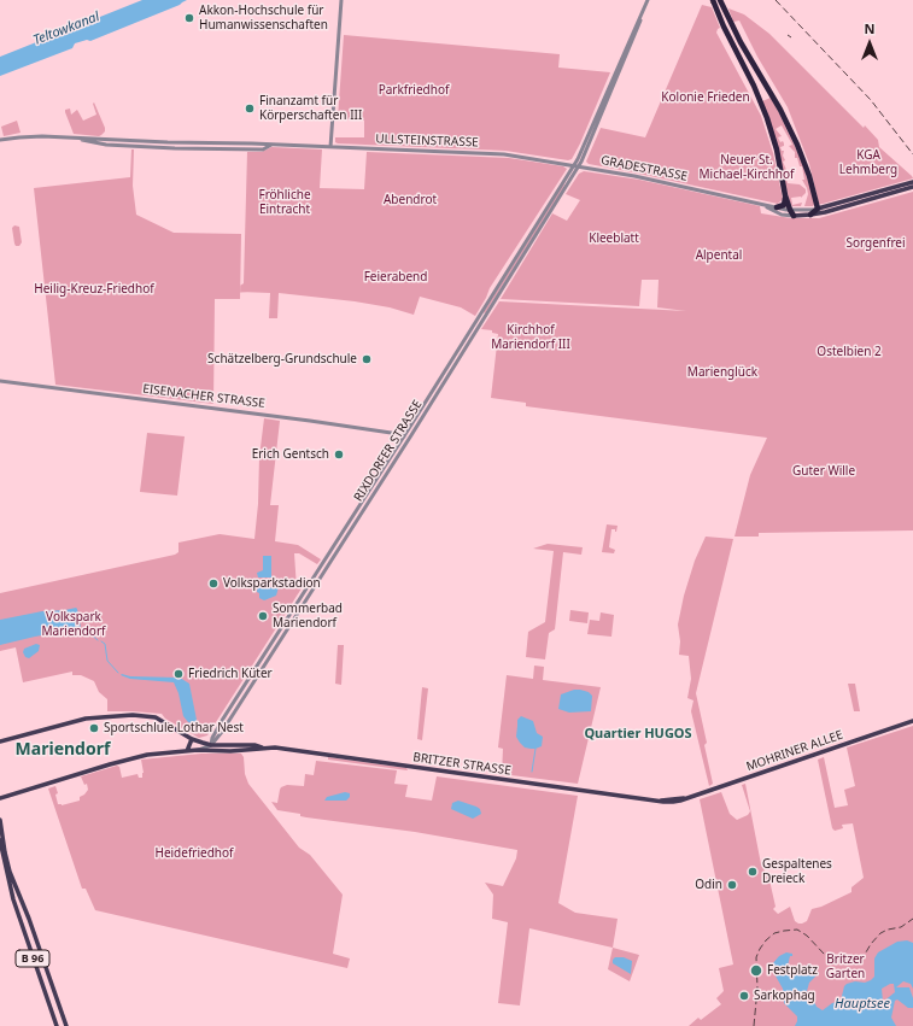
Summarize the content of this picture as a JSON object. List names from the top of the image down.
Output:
{
  "streets": {
    "main road": [
      "GRADESTRASSE",
      "MOHRINER ALLEE",
      "BRITZER STRASSE",
      "B 96"
    ],
    "street": ["ULLSTEINSTRASSE", "EISENACHER STRASSE", "RIXDORFER STRASSE"]
  },
  "crossings": [
    ["ULLSTEINSTRASSE", "GRADESTRASSE"],
    ["ULLSTEINSTRASSE", "RIXDORFER STRASSE"],
    ["GRADESTRASSE", "RIXDORFER STRASSE"],
    ["EISENACHER STRASSE", "RIXDORFER STRASSE"],
    ["RIXDORFER STRASSE", "BRITZER STRASSE"],
    ["MOHRINER ALLEE", "BRITZER STRASSE"]
  ],
  "districts": ["Quartier HUGOS", "Mariendorf"],
  "water": ["Teltowkanal", "Hauptsee"],
  "parks": [
    "Parkfriedhof",
    "Kolonie Frieden",
    "KGA Lehmberg",
    "Neuer St. Michael-Kirchhof",
    "Fröhliche Eintracht",
    "Abendrot",
    "Kleeblatt",
    "Sorgenfrei",
    "Alpental",
    "Feierabend",
    "Heilig-Kreuz-Friedhof",
    "Kirchhof Mariendorf III",
    "Ostelbien 2",
    "Marienglück",
    "Guter Wille",
    "Volkspark Mariendorf",
    "Heidefriedhof",
    "Britzer Garten"
  ],
  "places": [
    "Akkon-Hochschule für Humanwissenschaften",
    "Finanzamt für Körperschaften III",
    "Schätzelberg-Grundschule",
    "Erich Gentsch",
    "Volksparkstadion",
    "Sommerbad Mariendorf",
    "Friedrich Küter",
    "Sportschlule Lothar Nest",
    "Gespaltenes Dreieck",
    "Odin",
    "Festplatz",
    "Sarkophag"
  ],
  "north": "top"
}
